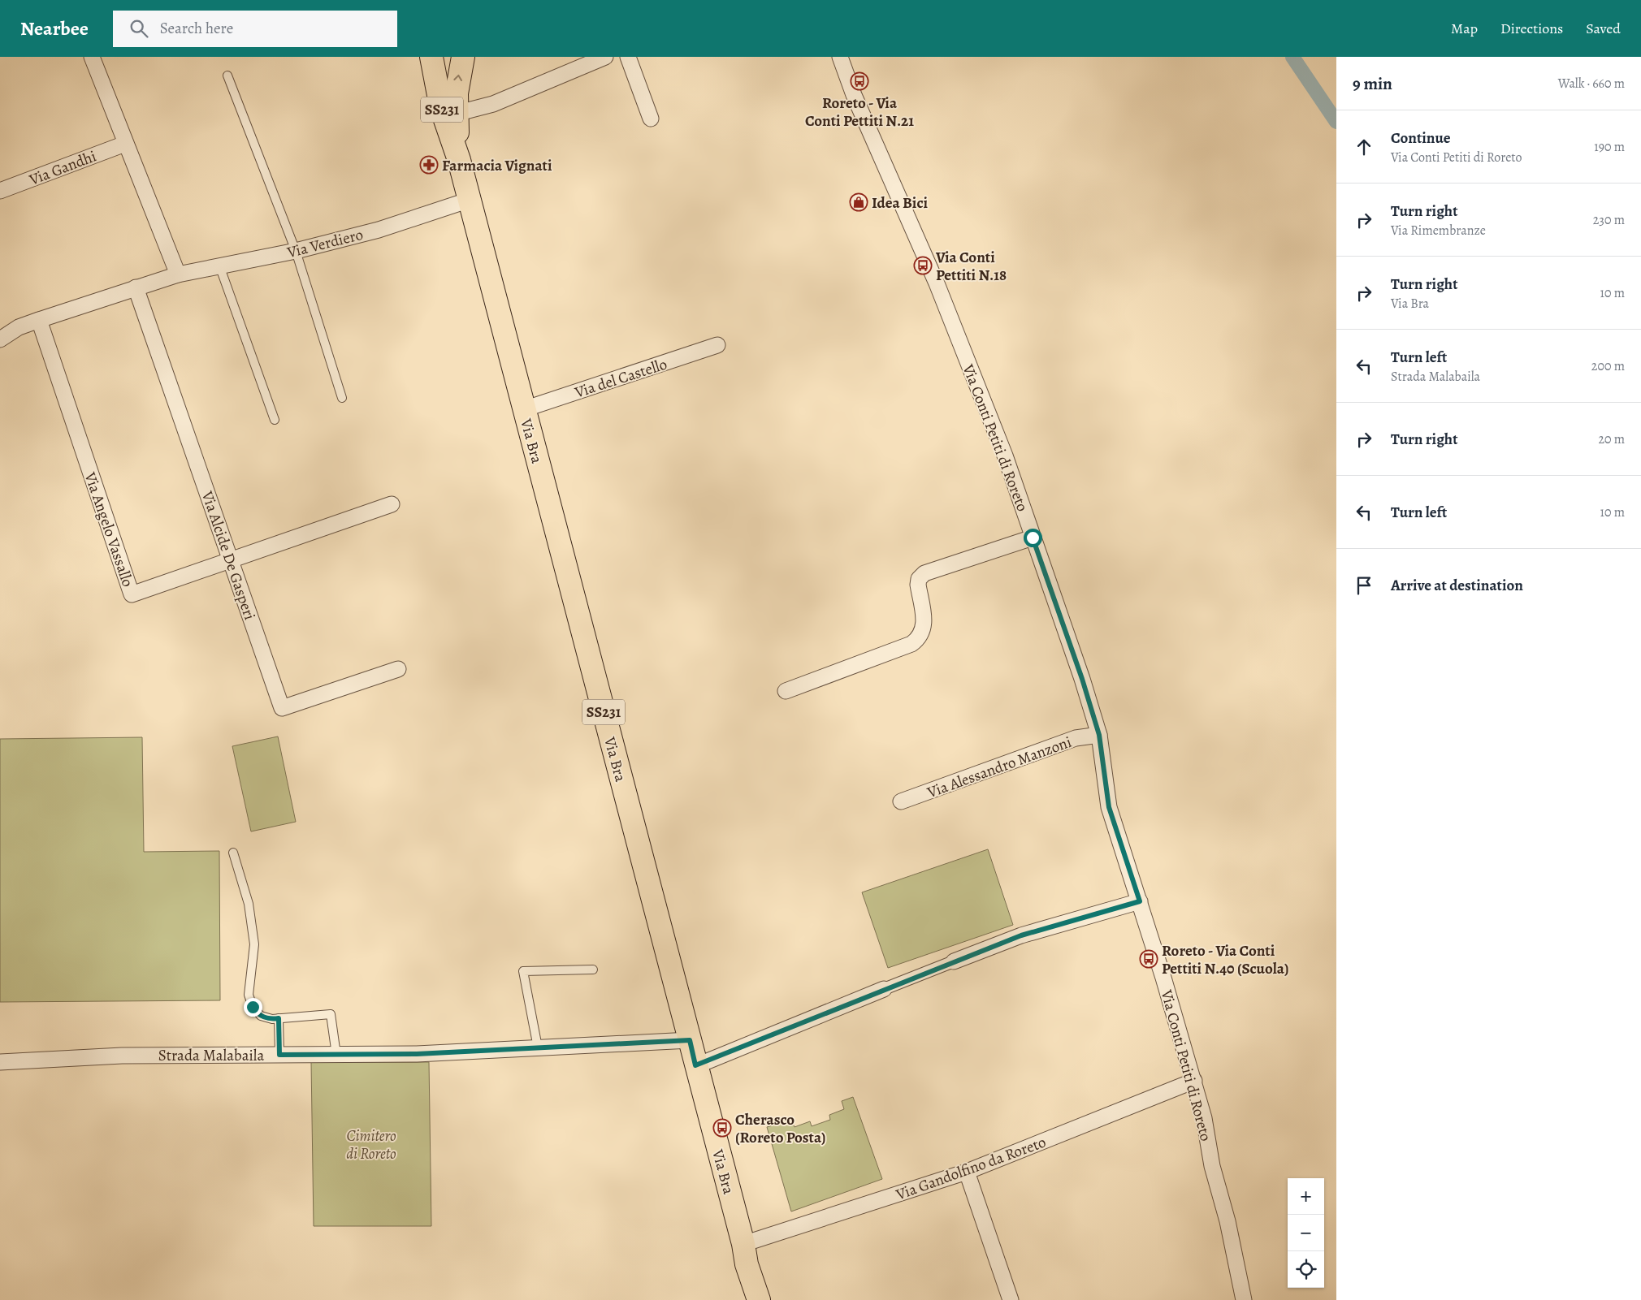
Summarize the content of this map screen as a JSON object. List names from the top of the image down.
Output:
{
  "streets": {
    "main road": ["SS231", "Via Bra"],
    "street": [
      "Via Gandhi",
      "Via Verdiero",
      "Via del Castello",
      "Via Conti Petiti di Roreto",
      "Via Angelo Vassallo",
      "Via Alcide De Gasperi",
      "Via Alessandro Manzoni",
      "Strada Malabaila",
      "Via Gandolfino da Roreto"
    ]
  },
  "crossings": [
    ["SS231", "Via Bra"],
    ["SS231", "Via Gandolfino da Roreto"],
    ["Via Verdiero", "Via Bra"],
    ["Via Verdiero", "Via Angelo Vassallo"],
    ["Via Verdiero", "Via Alcide De Gasperi"],
    ["Via del Castello", "Via Bra"],
    ["Via Conti Petiti di Roreto", "Via Alessandro Manzoni"],
    ["Via Conti Petiti di Roreto", "Via Gandolfino da Roreto"],
    ["Via Bra", "Strada Malabaila"],
    ["Via Bra", "Via Gandolfino da Roreto"],
    ["Via Angelo Vassallo", "Via Alcide De Gasperi"]
  ],
  "parks": ["Cimitero di Roreto"],
  "places": {
    "bus stop": [
      "Roreto - Via Conti Pettiti N.21",
      "Via Conti Pettiti N.18",
      "Roreto - Via Conti Pettiti N.40 (Scuola)",
      "Cherasco (Roreto Posta)"
    ],
    "pharmacy": ["Farmacia Vignati"],
    "shop": ["Idea Bici"]
  },
  "page": {
    "header": "Nearbee",
    "search": "Search here",
    "nav": ["Map", "Directions", "Saved"],
    "heading": ["9 min", "Walk · 660 m"],
    "list": [
      ["Continue", "Via Conti Petiti di Roreto", "190 m"],
      ["Turn right", "Via Rimembranze", "230 m"],
      ["Turn right", "Via Bra", "10 m"],
      ["Turn left", "Strada Malabaila", "200 m"],
      ["Turn right", "20 m"],
      ["Turn left", "10 m"],
      "Arrive at destination"
    ],
    "map_buttons": ["+", "−"]
  }
}
